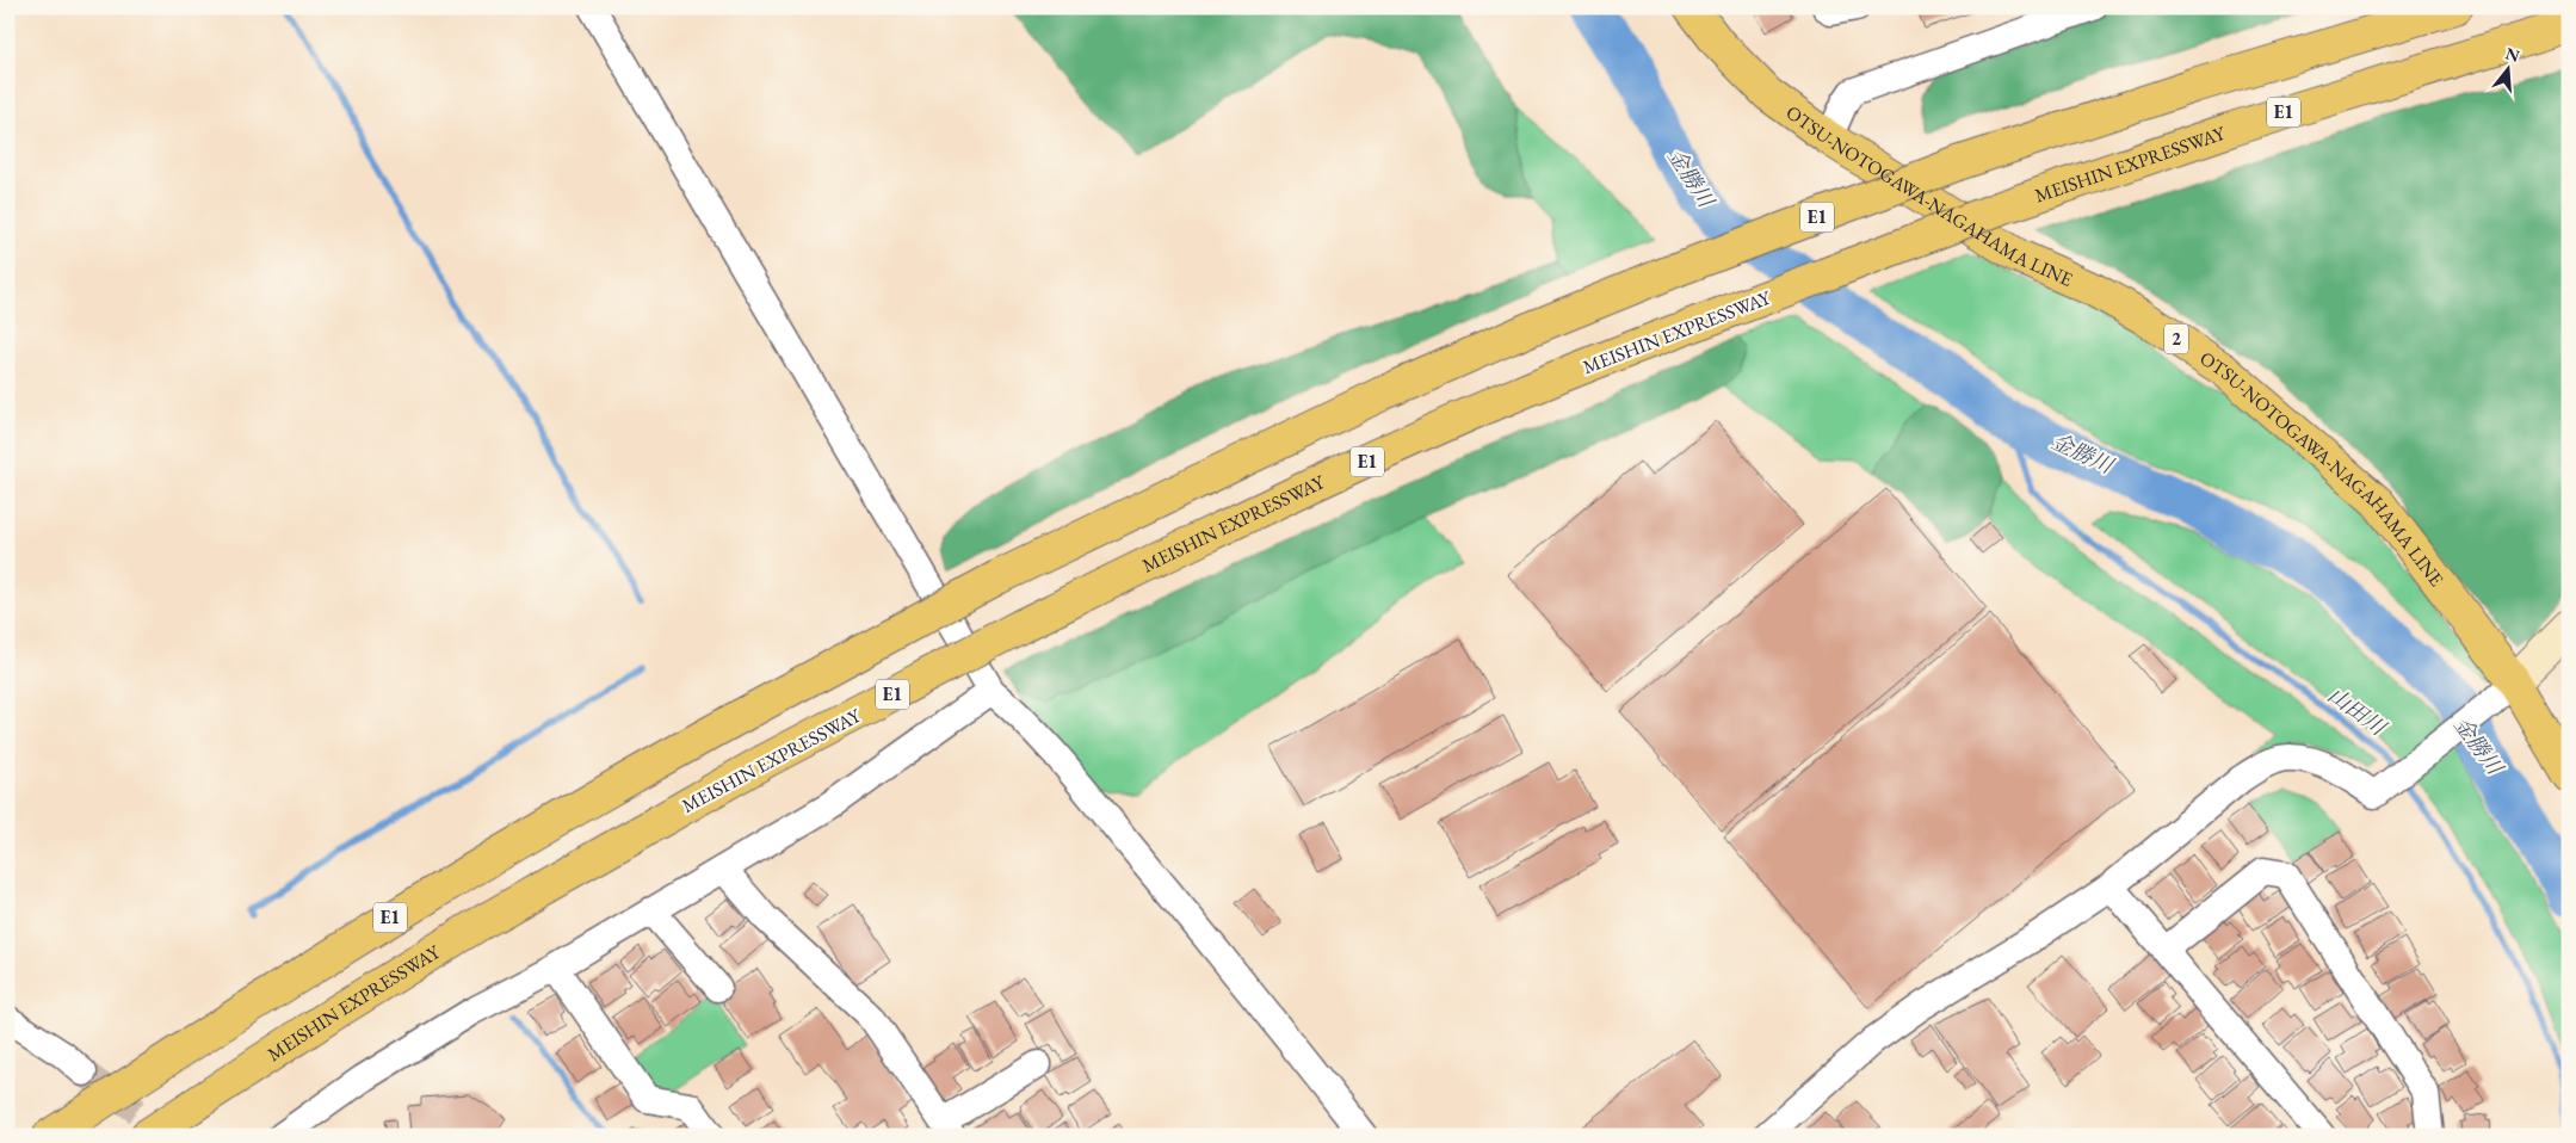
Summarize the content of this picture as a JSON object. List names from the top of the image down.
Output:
{
  "streets": {
    "main road": [
      "E1",
      "MEISHIN EXPRESSWAY",
      "OTSU-NOTOGAWA-NAGAHAMA LINE",
      "2"
    ]
  },
  "water": ["金勝川", "山田川"],
  "north": "top"
}
